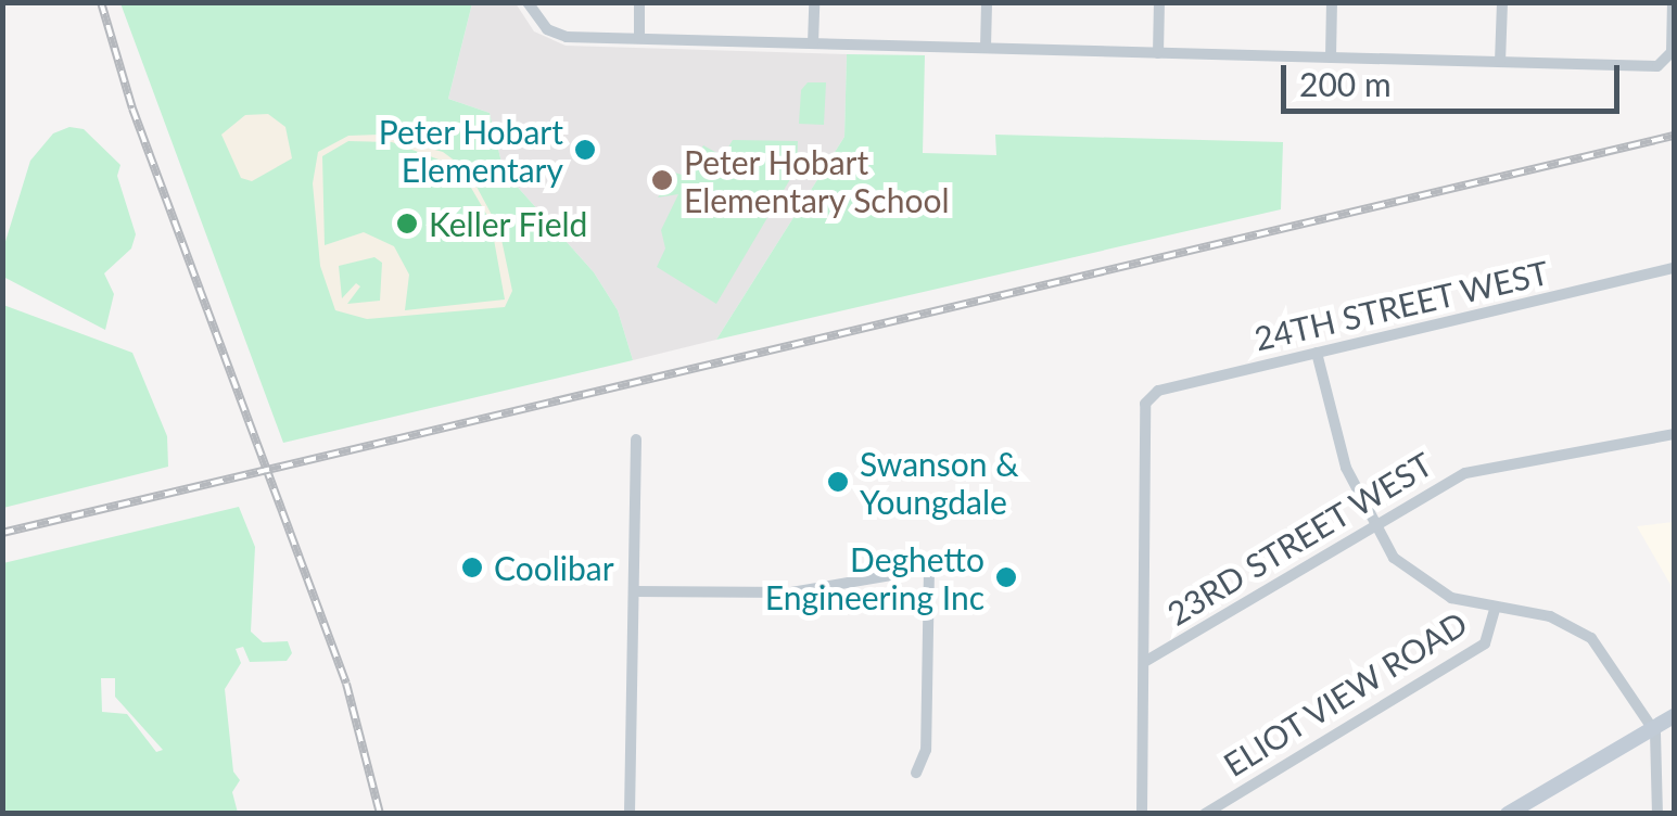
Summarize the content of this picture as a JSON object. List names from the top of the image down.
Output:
{
  "streets": {
    "street": ["24TH STREET WEST", "23RD STREET WEST", "ELIOT VIEW ROAD"]
  },
  "crossings": [
    ["24TH STREET WEST", "23RD STREET WEST"]
  ],
  "places": [
    "Peter Hobart Elementary",
    "Peter Hobart Elementary School",
    "Keller Field",
    "Swanson & Youngdale",
    "Coolibar",
    "Deghetto Engineering Inc"
  ],
  "scale_bar": "200 m"
}
